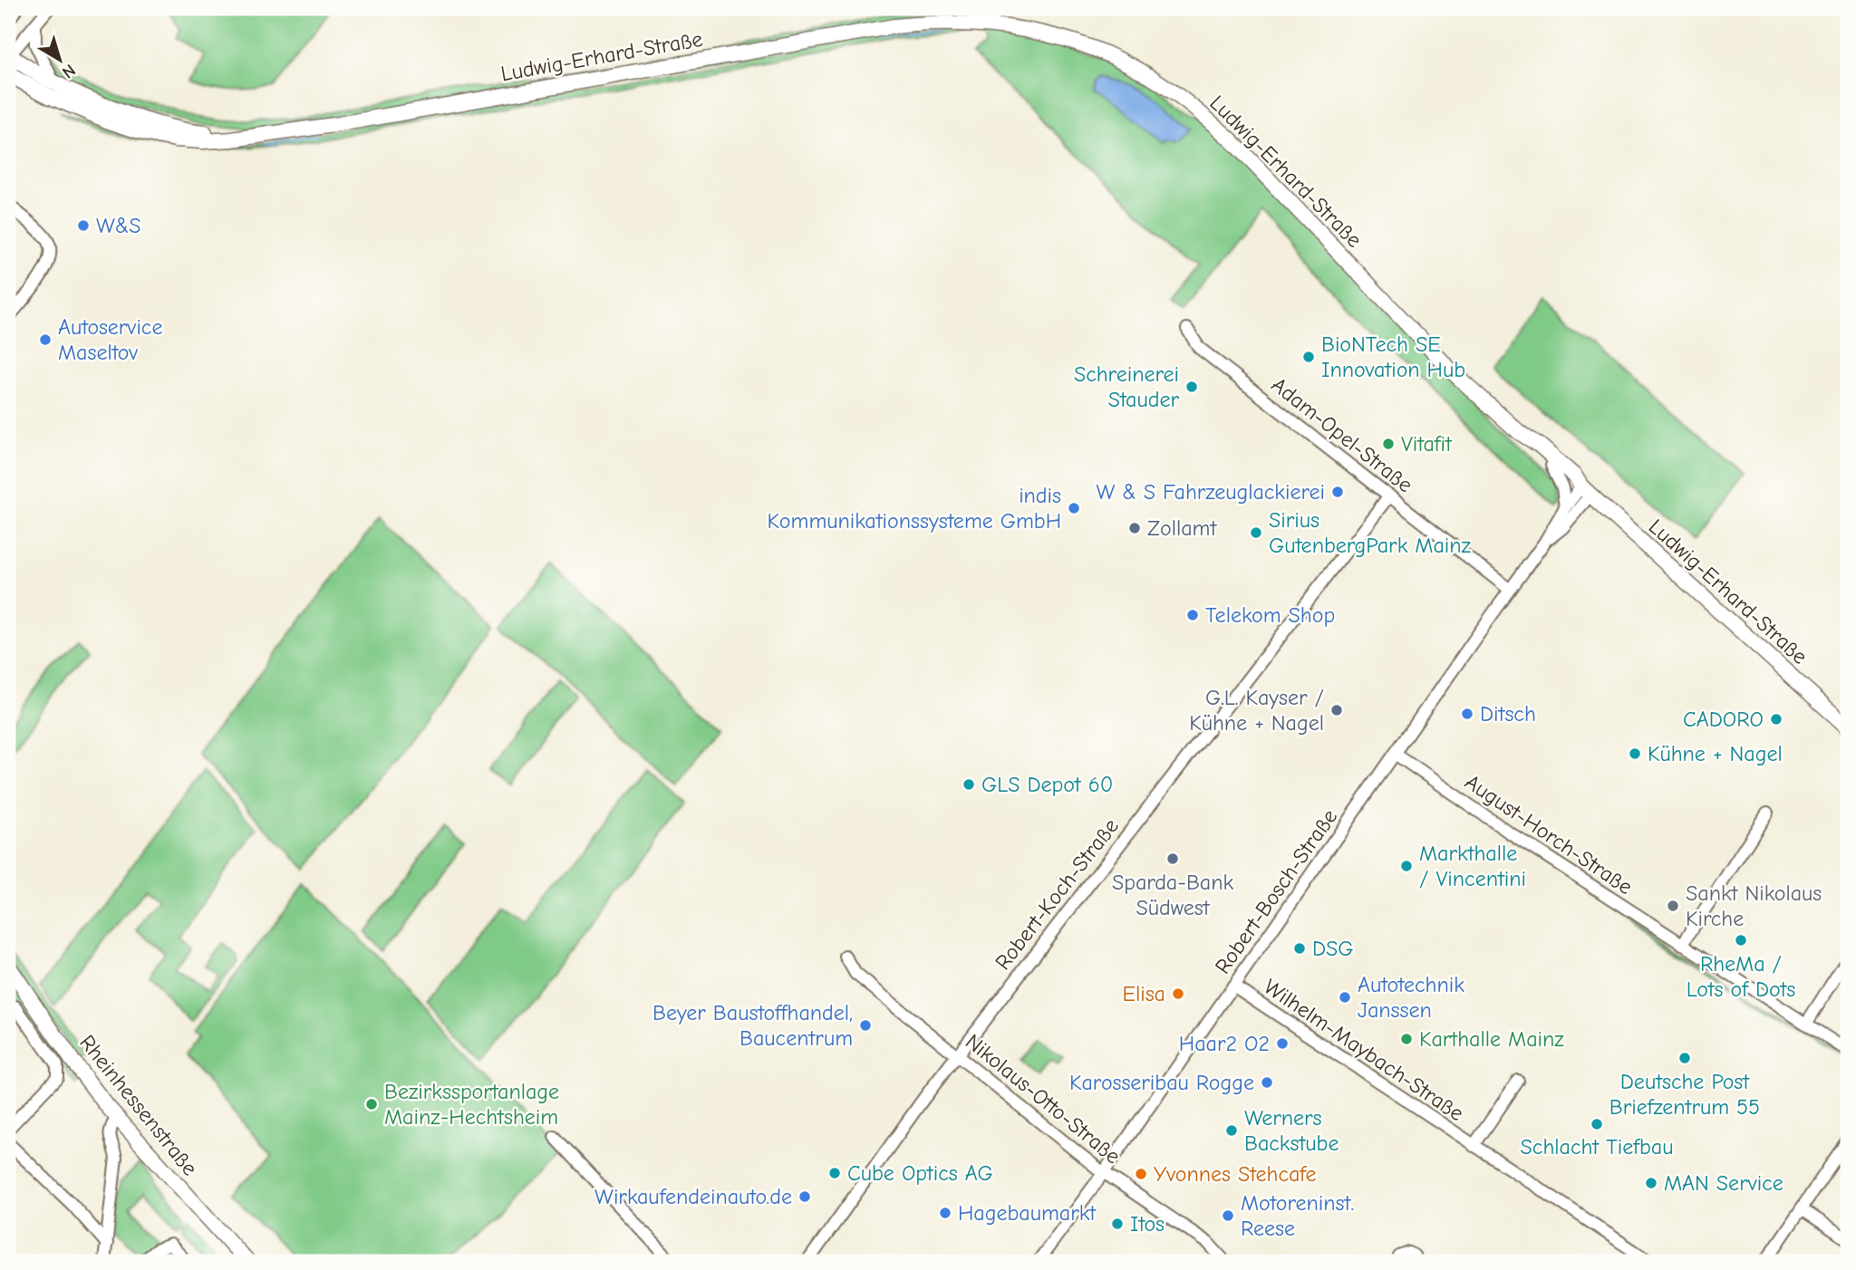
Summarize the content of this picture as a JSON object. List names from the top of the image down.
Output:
{
  "streets": {
    "main road": ["Ludwig-Erhard-Straße", "Rheinhessenstraße"],
    "street": [
      "Adam-Opel-Straße",
      "August-Horch-Straße",
      "Robert-Bosch-Straße",
      "Robert-Koch-Straße",
      "Wilhelm-Maybach-Straße",
      "Nikolaus-Otto-Straße"
    ]
  },
  "crossings": [
    ["Ludwig-Erhard-Straße", "Robert-Bosch-Straße"],
    ["Adam-Opel-Straße", "Robert-Bosch-Straße"],
    ["Adam-Opel-Straße", "Robert-Koch-Straße"],
    ["August-Horch-Straße", "Robert-Bosch-Straße"],
    ["Robert-Bosch-Straße", "Wilhelm-Maybach-Straße"],
    ["Robert-Bosch-Straße", "Nikolaus-Otto-Straße"],
    ["Robert-Koch-Straße", "Nikolaus-Otto-Straße"]
  ],
  "places": [
    "W&S",
    "Autoservice Maseltov",
    "BioNTech SE Innovation Hub",
    "Schreinerei Stauder",
    "Vitafit",
    "W & S Fahrzeuglackierei",
    "indis Kommunikationssysteme GmbH",
    "Zollamt",
    "Sirius GutenbergPark Mainz",
    "Telekom Shop",
    "G.L. Kayser / Kühne + Nagel",
    "Ditsch",
    "CADORO",
    "Kühne + Nagel",
    "GLS Depot 60",
    "Sparda-Bank Südwest",
    "Markthalle / Vincentini",
    "Sankt Nikolaus Kirche",
    "RheMa / Lots of Dots",
    "DSG",
    "Elisa",
    "Autotechnik Janssen",
    "Beyer Baustoffhandel, Baucentrum",
    "Karthalle Mainz",
    "Haar2 O2",
    "Deutsche Post Briefzentrum 55",
    "Karosseribau Rogge",
    "Bezirkssportanlage Mainz-Hechtsheim",
    "Schlacht Tiefbau",
    "Werners Backstube",
    "Cube Optics AG",
    "Yvonnes Stehcafe",
    "MAN Service",
    "Wirkaufendeinauto.de",
    "Hagebaumarkt",
    "Motoreninst. Reese",
    "Itos"
  ],
  "north": "bottom right"
}
